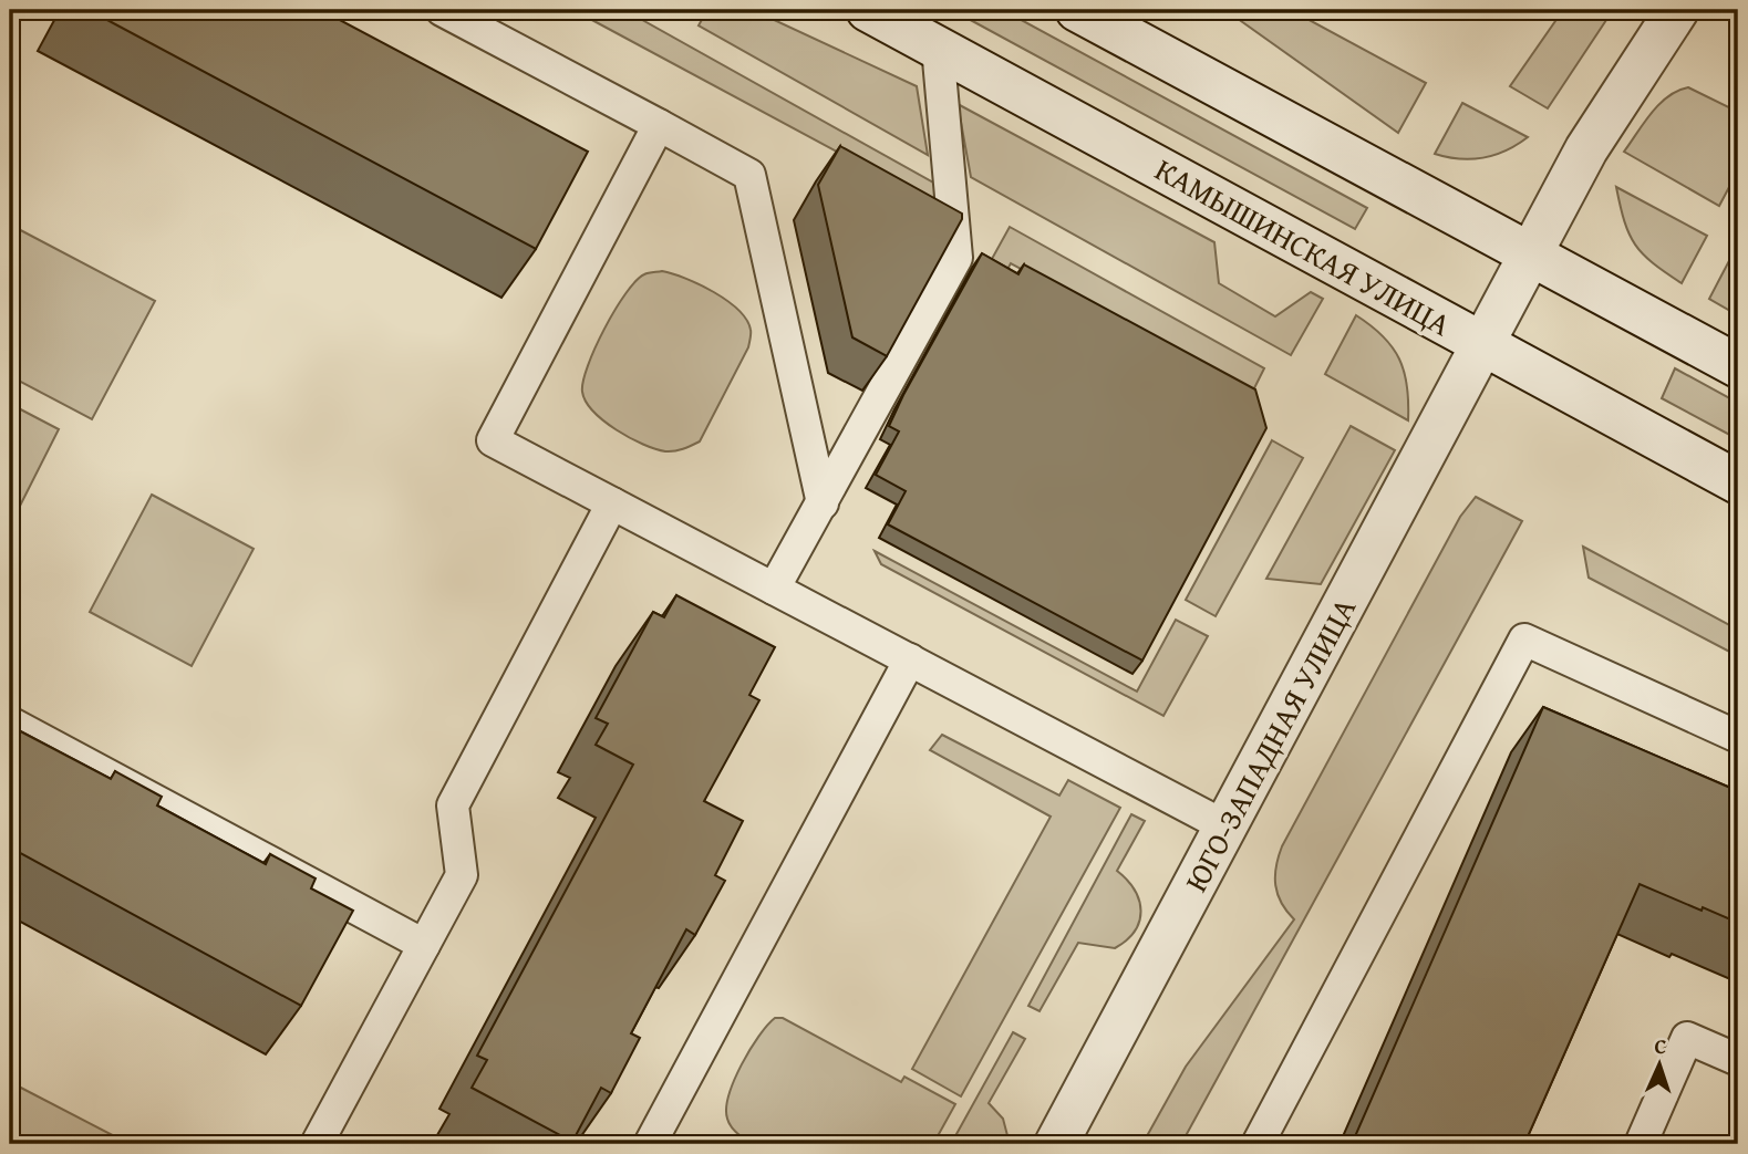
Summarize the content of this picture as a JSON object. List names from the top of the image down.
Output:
{
  "streets": {
    "street": ["КАМЫШИНСКАЯ УЛИЦА", "ЮГО-ЗАПАДНАЯ УЛИЦА"]
  },
  "crossings": [
    ["КАМЫШИНСКАЯ УЛИЦА", "ЮГО-ЗАПАДНАЯ УЛИЦА"]
  ],
  "north": "top"
}
